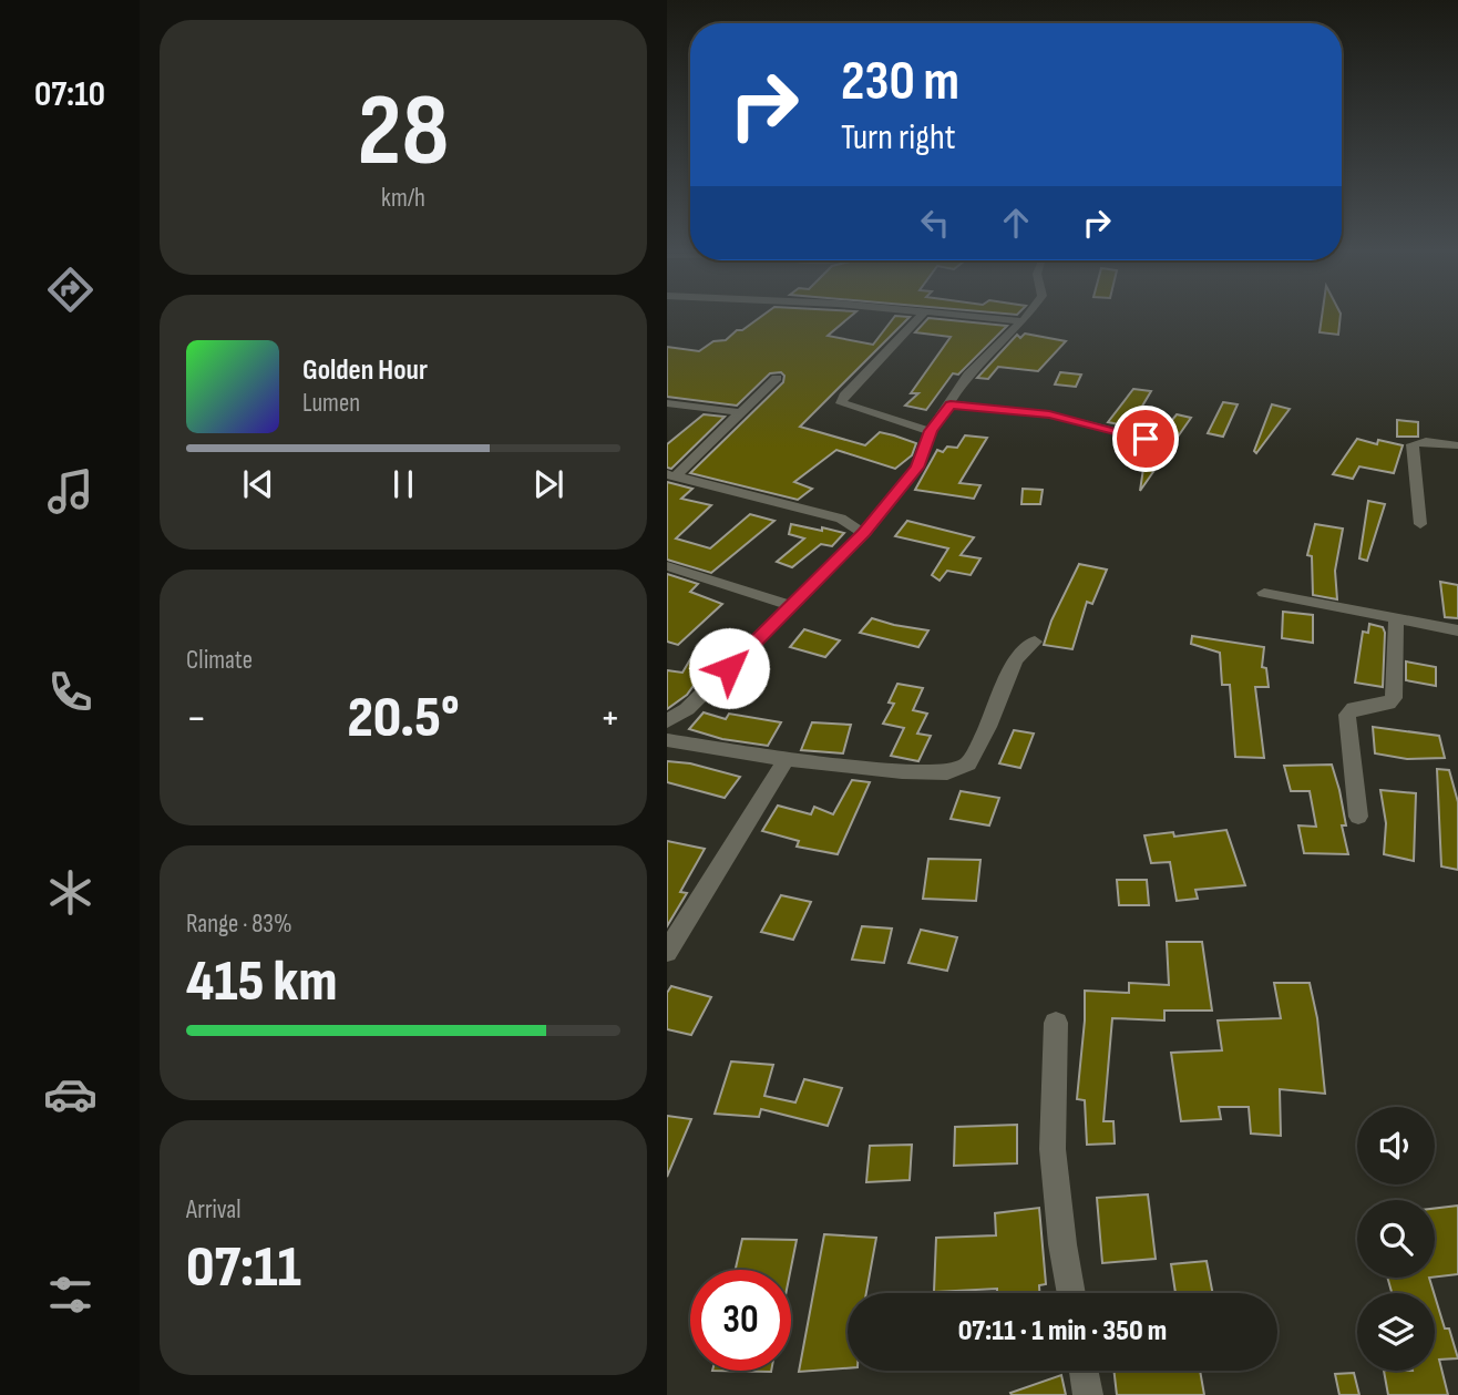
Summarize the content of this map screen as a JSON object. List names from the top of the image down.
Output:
{
  "page": {
    "tabs": "07:10",
    "tile": [
      ["28", "km/h"],
      "Climate",
      ["Range · 83%", "415 km"],
      ["Arrival", "07:11"]
    ],
    "turn": ["230 m", "Turn right"],
    "song": ["Golden Hour", "Lumen"],
    "heat": ["−", "20.5°", "+"],
    "limit": "30",
    "trip": "07:11 · 1 min · 350 m"
  }
}
